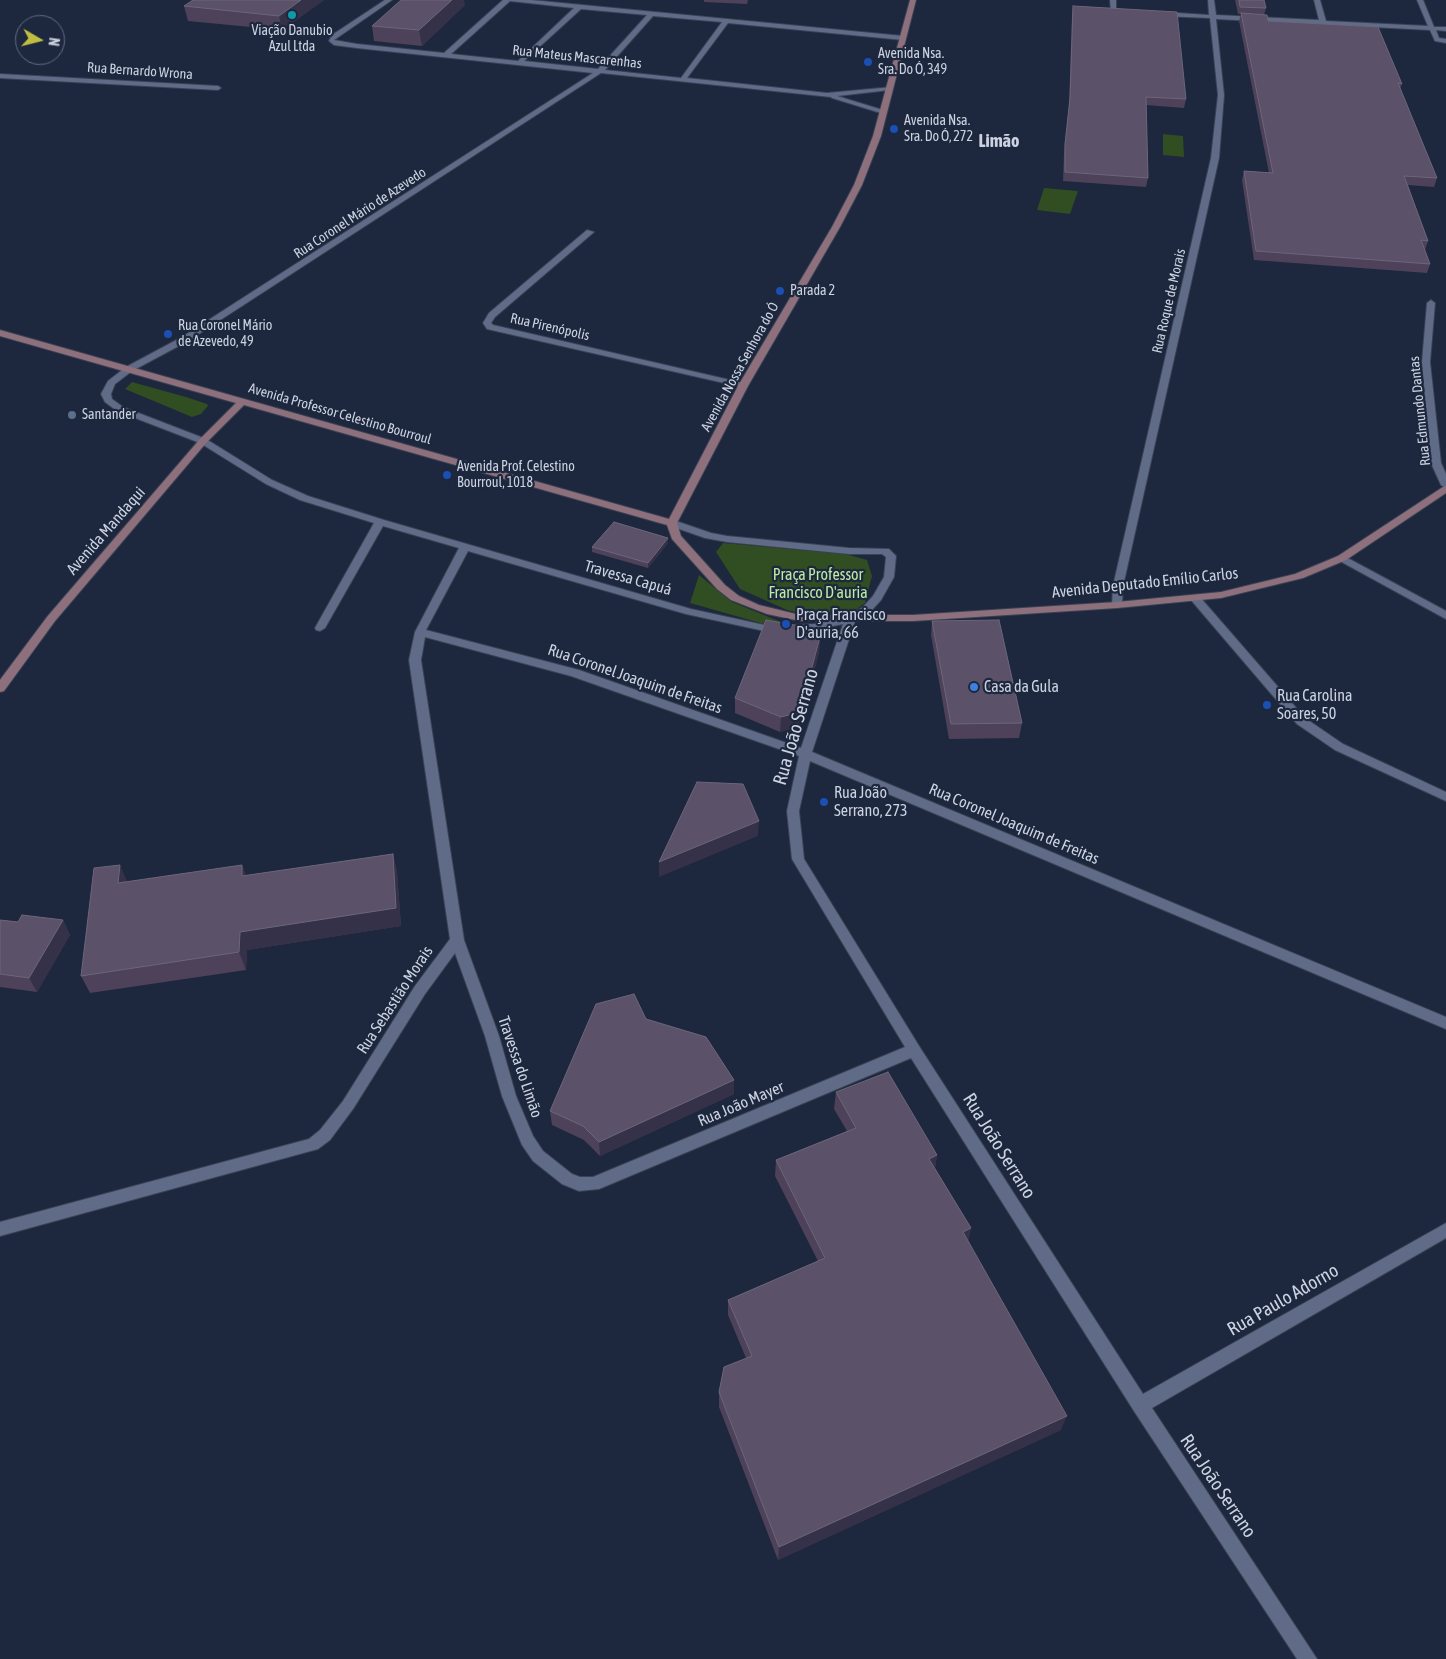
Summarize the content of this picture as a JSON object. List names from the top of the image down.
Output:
{
  "streets": {
    "main road": [
      "Avenida Nossa Senhora do Ó",
      "Avenida Professor Celestino Bourroul",
      "Avenida Mandaqui",
      "Avenida Deputado Emílio Carlos"
    ],
    "street": [
      "Rua Mateus Mascarenhas",
      "Rua Bernardo Wrona",
      "Rua Coronel Mário de Azevedo",
      "Rua Roque de Morais",
      "Rua Pirenópolis",
      "Rua Edmundo Dantas",
      "Travessa Capuá",
      "Rua Coronel Joaquim de Freitas",
      "Rua João Serrano",
      "Rua Sebastião Morais",
      "Travessa do Limão",
      "Rua João Mayer",
      "Rua Paulo Adorno"
    ]
  },
  "crossings": [
    ["Rua Mateus Mascarenhas", "Rua Coronel Mário de Azevedo"],
    ["Rua Mateus Mascarenhas", "Avenida Nossa Senhora do Ó"],
    ["Rua Coronel Mário de Azevedo", "Avenida Professor Celestino Bourroul"],
    ["Rua Coronel Mário de Azevedo", "Avenida Mandaqui"],
    ["Rua Coronel Mário de Azevedo", "Travessa Capuá"],
    ["Rua Roque de Morais", "Avenida Deputado Emílio Carlos"],
    ["Rua Pirenópolis", "Avenida Nossa Senhora do Ó"],
    ["Avenida Nossa Senhora do Ó", "Avenida Professor Celestino Bourroul"],
    ["Avenida Professor Celestino Bourroul", "Avenida Mandaqui"],
    ["Avenida Mandaqui", "Travessa Capuá"],
    ["Travessa Capuá", "Avenida Deputado Emílio Carlos"],
    ["Travessa Capuá", "Rua João Serrano"],
    ["Travessa Capuá", "Rua Sebastião Morais"],
    ["Avenida Deputado Emílio Carlos", "Rua João Serrano"],
    ["Rua Coronel Joaquim de Freitas", "Rua João Serrano"],
    ["Rua Coronel Joaquim de Freitas", "Rua Sebastião Morais"],
    ["Rua João Serrano", "Rua João Mayer"],
    ["Rua João Serrano", "Rua Paulo Adorno"],
    ["Rua Sebastião Morais", "Travessa do Limão"],
    ["Travessa do Limão", "Rua João Mayer"]
  ],
  "districts": ["Limão"],
  "parks": ["Praça Professor Francisco D'auria"],
  "places": [
    "Viação Danubio Azul Ltda",
    "Avenida Nsa. Sra. Do Ó, 349",
    "Avenida Nsa. Sra. Do Ó, 272",
    "Parada 2",
    "Rua Coronel Mário de Azevedo, 49",
    "Santander",
    "Avenida Prof. Celestino Bourroul, 1018",
    "Praça Francisco D'auria, 66",
    "Casa da Gula",
    "Rua Carolina Soares, 50",
    "Rua João Serrano, 273"
  ],
  "north": "right"
}
